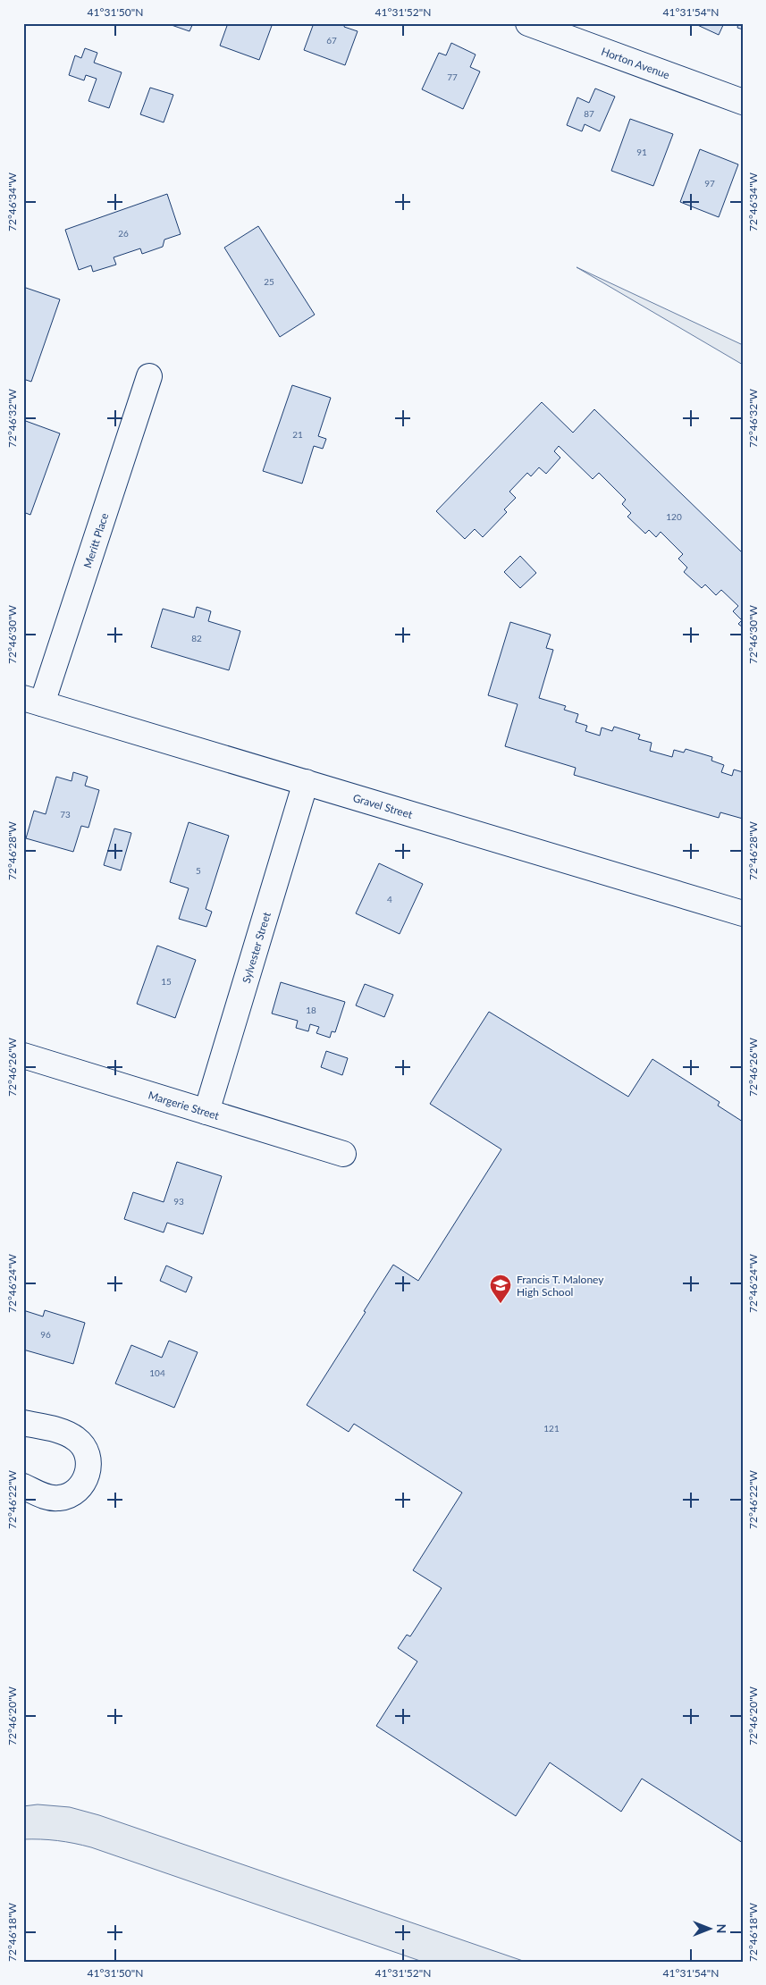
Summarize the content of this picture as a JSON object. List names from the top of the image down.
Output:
{
  "streets": {
    "street": [
      "Horton Avenue",
      "Meritt Place",
      "Gravel Street",
      "Sylvester Street",
      "Margerie Street"
    ]
  },
  "crossings": [
    ["Meritt Place", "Gravel Street"],
    ["Gravel Street", "Sylvester Street"],
    ["Sylvester Street", "Margerie Street"]
  ],
  "places": {
    "school or university": ["Francis T. Maloney High School"]
  },
  "house_numbers": [
    "67",
    "77",
    "87",
    "91",
    "97",
    "26",
    "25",
    "21",
    "120",
    "82",
    "73",
    "5",
    "4",
    "15",
    "18",
    "93",
    "96",
    "104",
    "121"
  ],
  "north": "right",
  "coordinates": [
    "41°31'50\"N",
    "41°31'52\"N",
    "41°31'54\"N",
    "72°46'34\"W",
    "72°46'32\"W",
    "72°46'30\"W",
    "72°46'28\"W",
    "72°46'26\"W",
    "72°46'24\"W",
    "72°46'22\"W",
    "72°46'20\"W",
    "72°46'18\"W"
  ]
}
